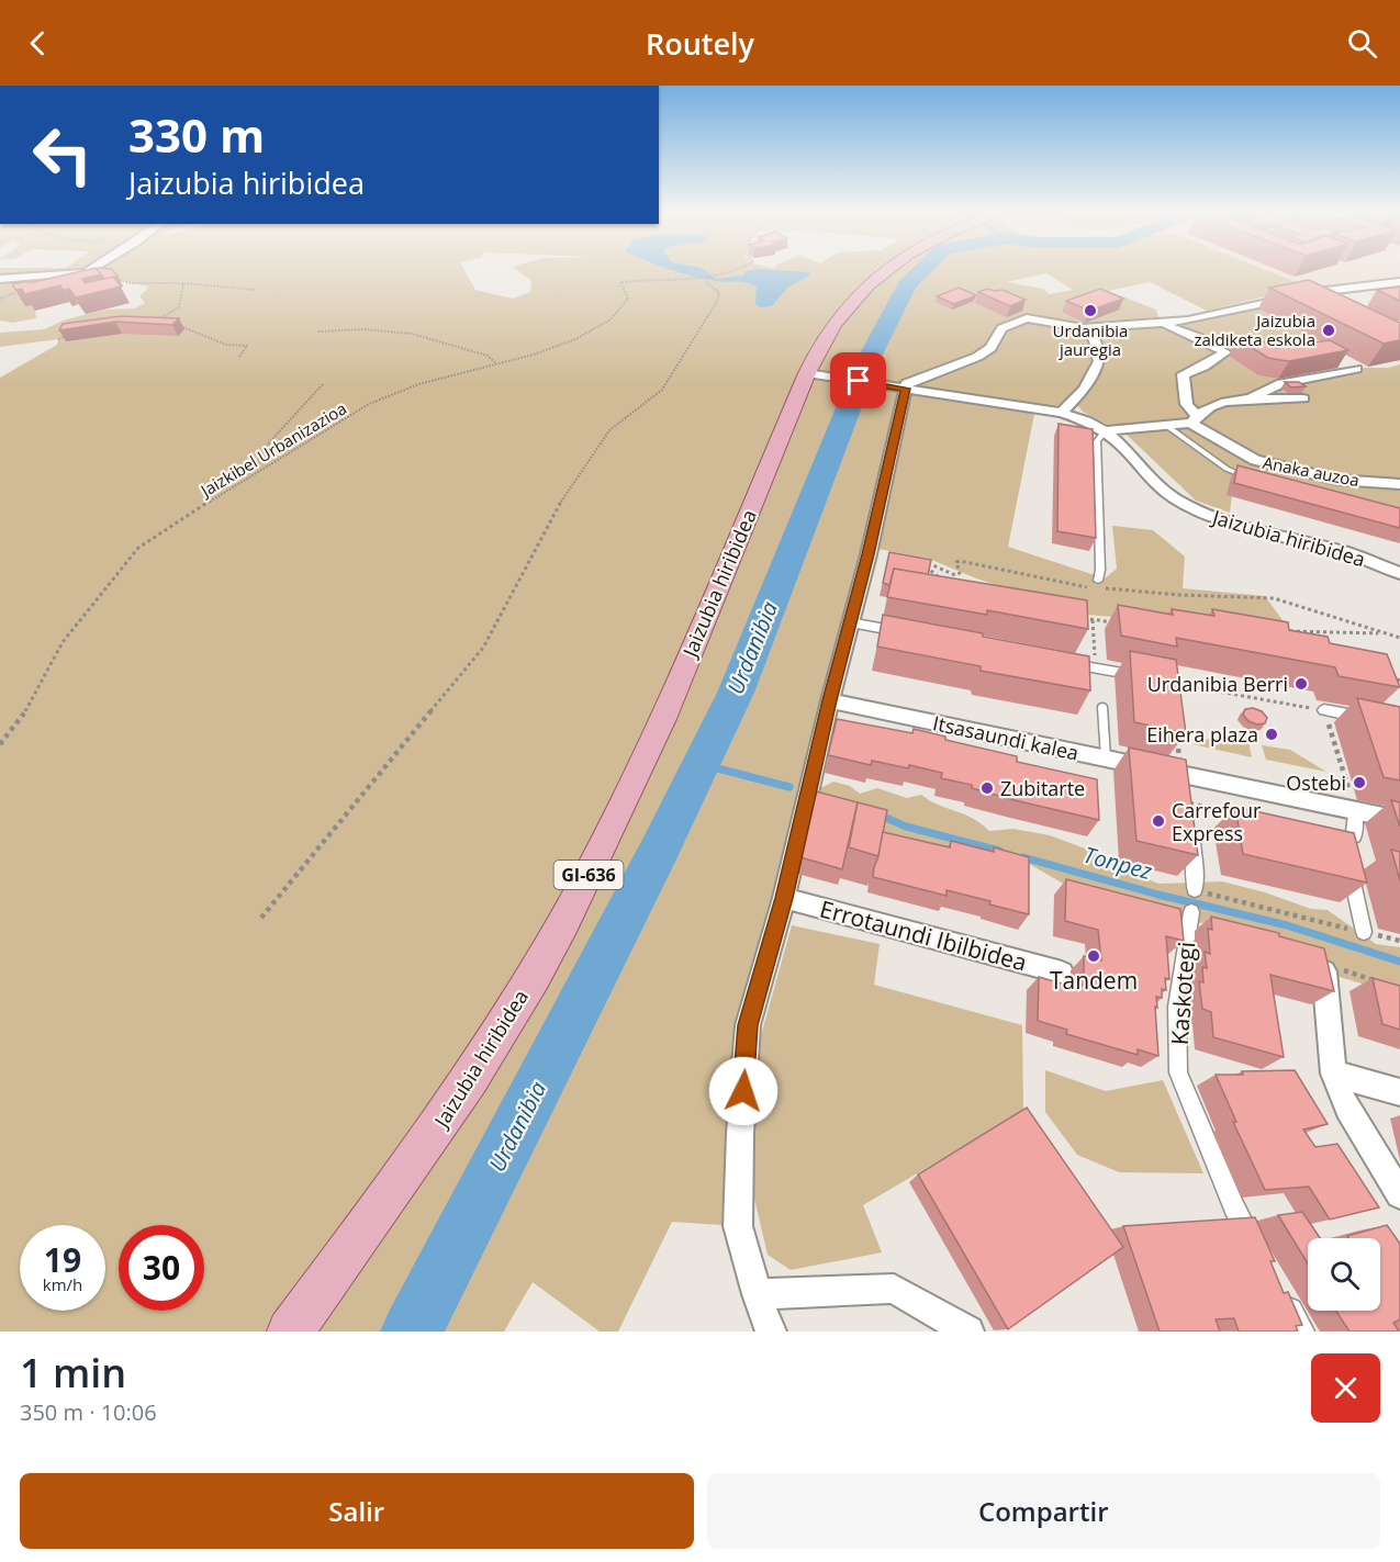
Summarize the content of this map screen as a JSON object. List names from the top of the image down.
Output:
{
  "streets": {
    "main road": ["Jaizubia hiribidea", "GI-636"],
    "street": [
      "Anaka auzoa",
      "Itsasaundi kalea",
      "Errotaundi Ibilbidea",
      "Kaskotegi"
    ],
    "path": ["Jaizkibel Urbanizazioa"]
  },
  "crossings": [
    ["Anaka auzoa", "Jaizubia hiribidea"],
    ["Jaizubia hiribidea", "GI-636"]
  ],
  "water": ["Urdanibia", "Tonpez"],
  "places": [
    "Urdanibia jauregia",
    "Jaizubia zaldiketa eskola",
    "Urdanibia Berri",
    "Eihera plaza",
    "Ostebi",
    "Zubitarte",
    "Carrefour Express",
    "Tandem"
  ],
  "page": {
    "header": "Routely",
    "turn": ["330 m", "Jaizubia hiribidea"],
    "speed": "19 km/h",
    "limit": "30",
    "heading": ["1 min", "350 m · 10:06"],
    "buttons": ["Salir", "Compartir"]
  }
}
